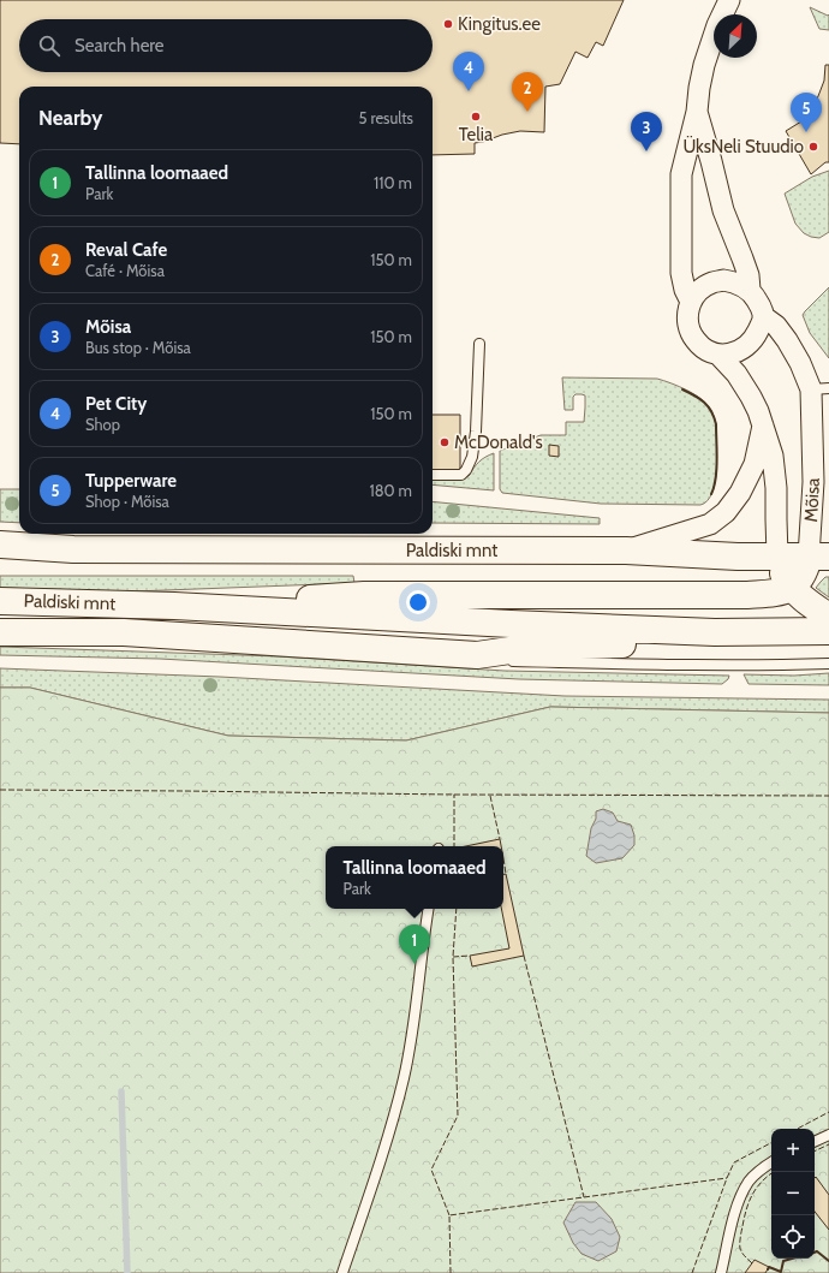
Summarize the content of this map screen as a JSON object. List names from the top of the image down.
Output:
{
  "streets": {
    "main road": ["Paldiski mnt"],
    "street": ["Mõisa"]
  },
  "crossings": [
    ["Mõisa", "Paldiski mnt"]
  ],
  "places": [
    "Kingitus.ee",
    "Telia",
    "ÜksNeli Stuudio",
    "McDonald's"
  ],
  "north": "top right",
  "page": {
    "search": "Search here",
    "pins": [
      "4",
      "2",
      "5",
      "3",
      "1"
    ],
    "heading": ["Nearby", "5 results"],
    "list": [
      {
        "mark": "1",
        "name": "Tallinna loomaaed",
        "note": "Park",
        "value": "110 m"
      },
      {
        "mark": "2",
        "name": "Reval Cafe",
        "note": "Café · Mõisa",
        "value": "150 m"
      },
      {
        "mark": "3",
        "name": "Mõisa",
        "note": "Bus stop · Mõisa",
        "value": "150 m"
      },
      {
        "mark": "4",
        "name": "Pet City",
        "note": "Shop",
        "value": "150 m"
      },
      {
        "mark": "5",
        "name": "Tupperware",
        "note": "Shop · Mõisa",
        "value": "180 m"
      }
    ],
    "popup": ["Tallinna loomaaed", "Park"],
    "map_buttons": ["+", "−"]
  }
}
